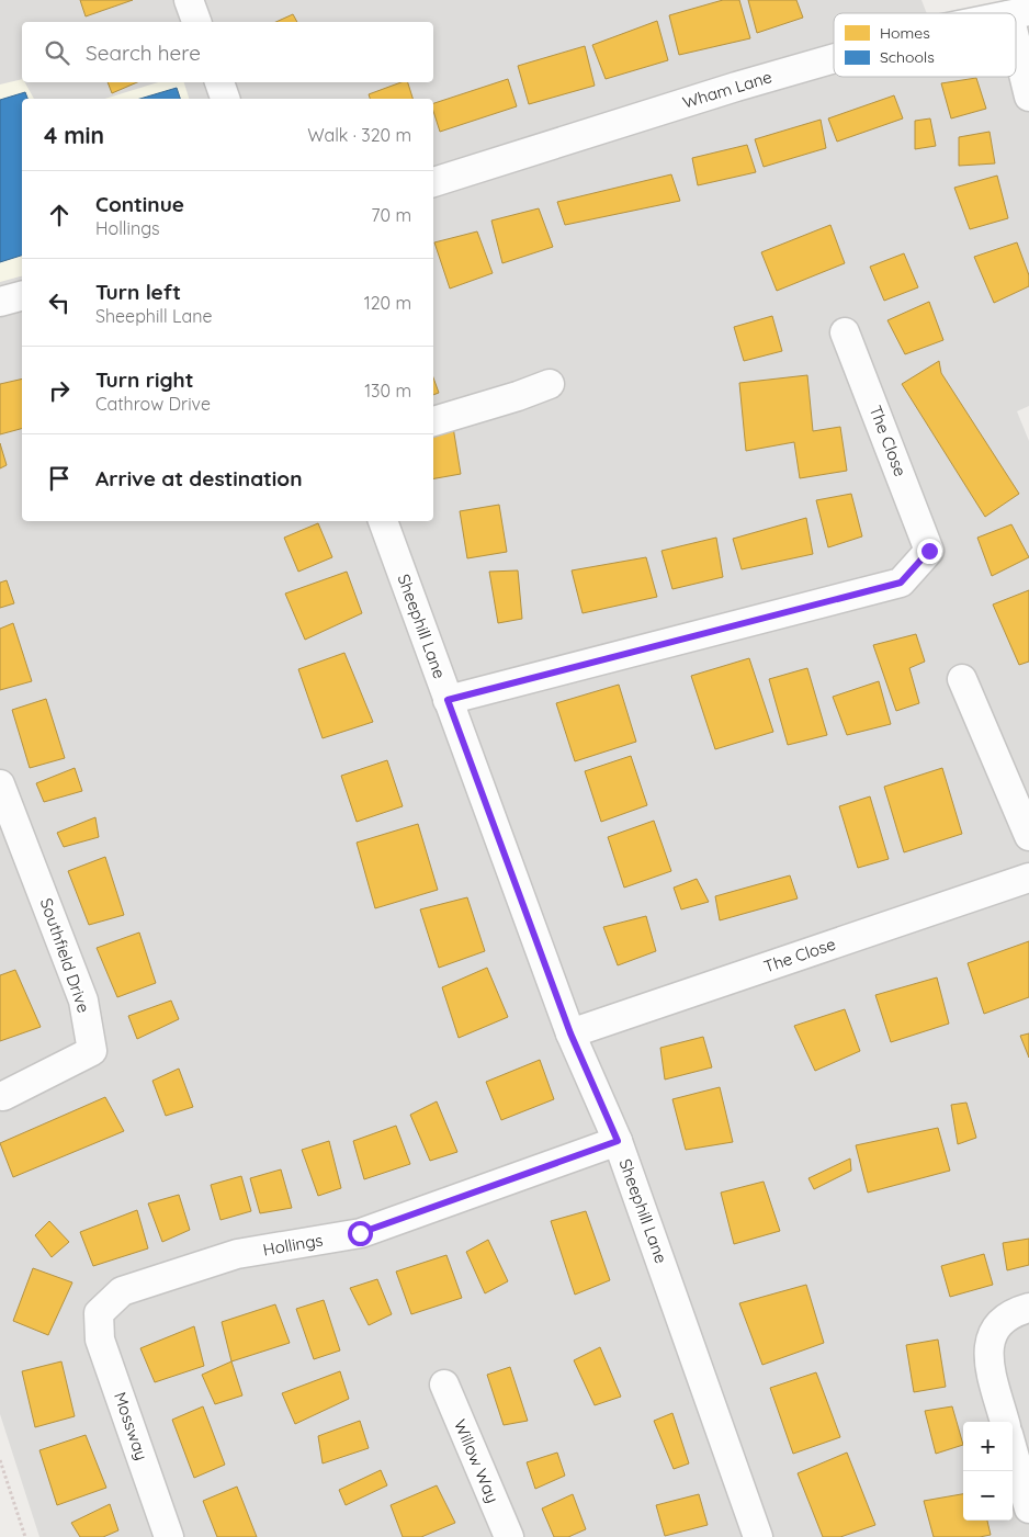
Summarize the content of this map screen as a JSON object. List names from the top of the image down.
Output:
{
  "streets": {
    "street": [
      "Wham Lane",
      "The Close",
      "Sheephill Lane",
      "Southfield Drive",
      "Hollings",
      "Mossway",
      "Willow Way"
    ]
  },
  "crossings": [
    ["The Close", "Sheephill Lane"],
    ["Sheephill Lane", "Hollings"],
    ["Hollings", "Mossway"]
  ],
  "legend": ["Homes", "Schools"],
  "page": {
    "search": "Search here",
    "heading": ["4 min", "Walk · 320 m"],
    "list": [
      ["Continue", "Hollings", "70 m"],
      ["Turn left", "Sheephill Lane", "120 m"],
      ["Turn right", "Cathrow Drive", "130 m"],
      "Arrive at destination"
    ],
    "map_buttons": ["+", "−"]
  }
}
